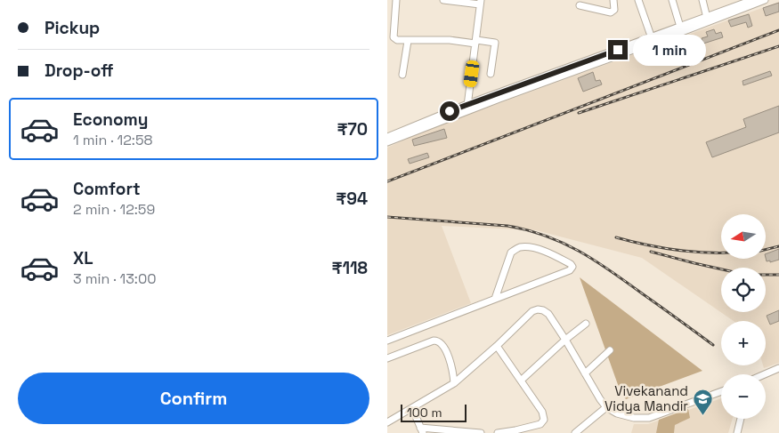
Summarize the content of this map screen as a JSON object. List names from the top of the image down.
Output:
{
  "places": {
    "school or university": ["Vivekanand Vidya Mandir"]
  },
  "scale_bar": "100 m",
  "north": "left",
  "page": {
    "banner": ["Pickup", "Drop-off"],
    "bubble": "1 min",
    "list": [
      {
        "name": "Economy",
        "note": "1 min · 12:58",
        "value": "₹70"
      },
      {
        "name": "Comfort",
        "note": "2 min · 12:59",
        "value": "₹94"
      },
      {
        "name": "XL",
        "note": "3 min · 13:00",
        "value": "₹118"
      }
    ],
    "map_buttons": ["+", "−"],
    "buttons": "Confirm",
    "scale": "100 m"
  }
}
